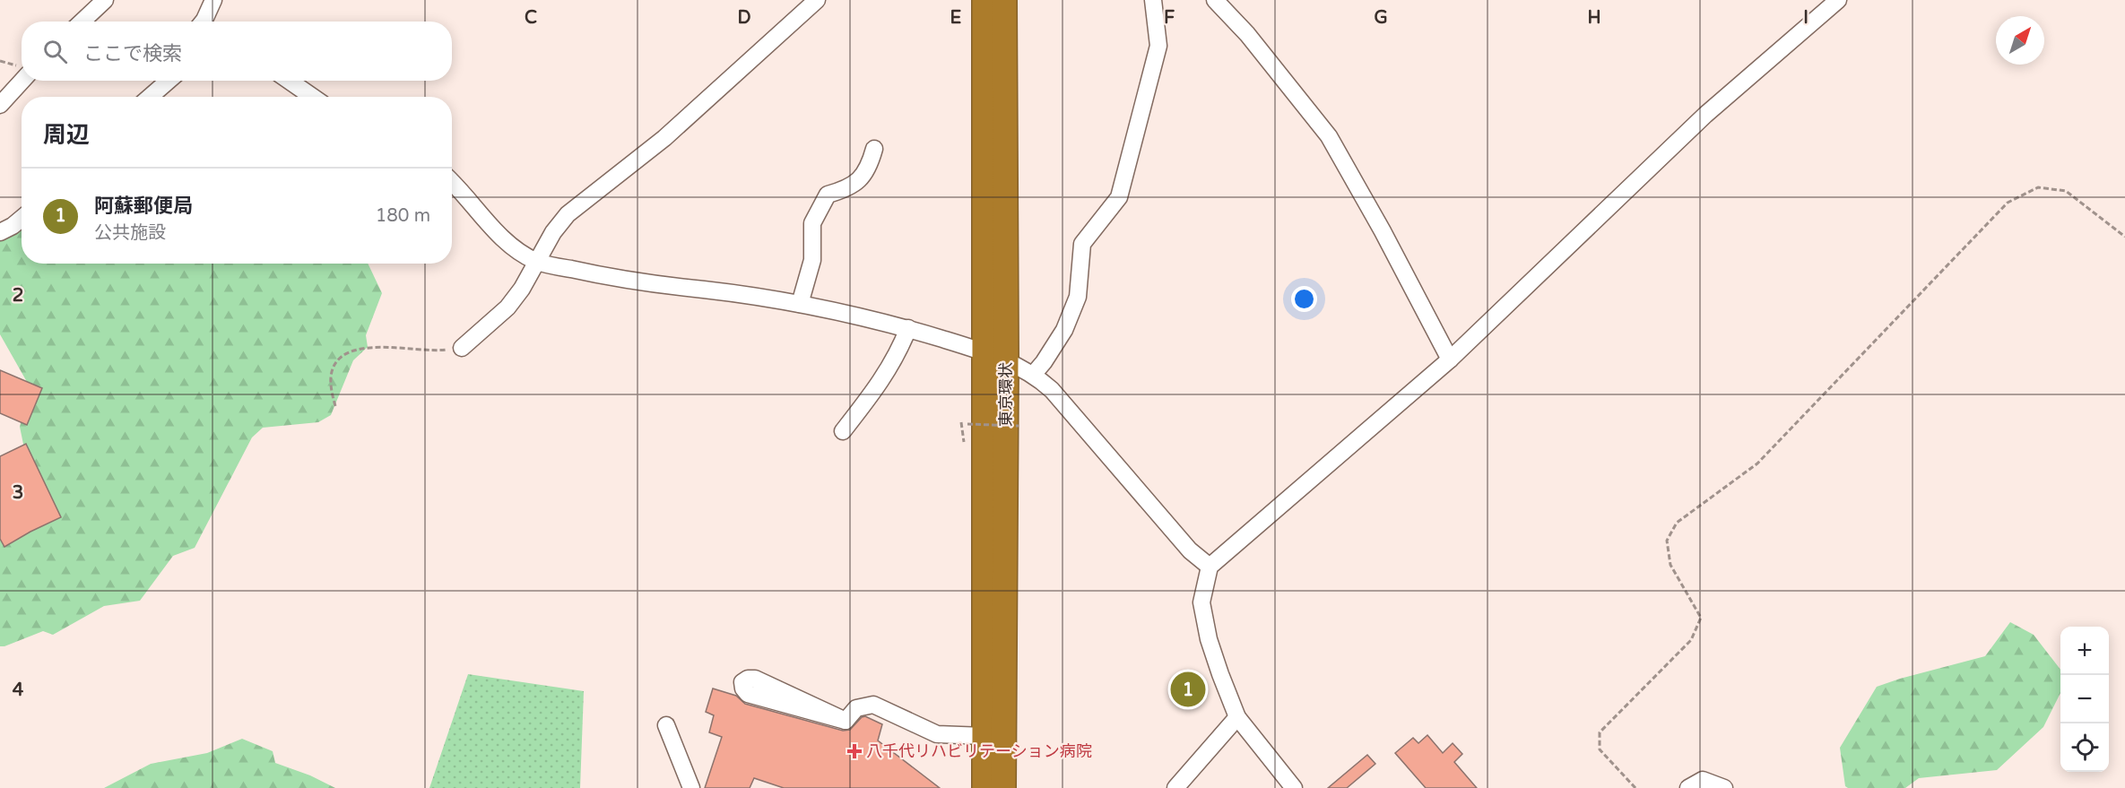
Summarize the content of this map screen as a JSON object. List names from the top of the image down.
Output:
{
  "streets": {
    "highway": ["東京環状"]
  },
  "places": {
    "health": ["八千代リハビリテーション病院"]
  },
  "north": "top right",
  "page": {
    "search": "ここで検索",
    "heading": "周辺",
    "list": [
      {
        "mark": "1",
        "name": "阿蘇郵便局",
        "note": "公共施設",
        "value": "180 m"
      }
    ],
    "map_buttons": ["+", "−"],
    "pins": "1"
  },
  "grid": {
    "columns": [
      "C",
      "D",
      "E",
      "F",
      "G",
      "H",
      "I"
    ],
    "rows": ["2", "3", "4"]
  }
}
